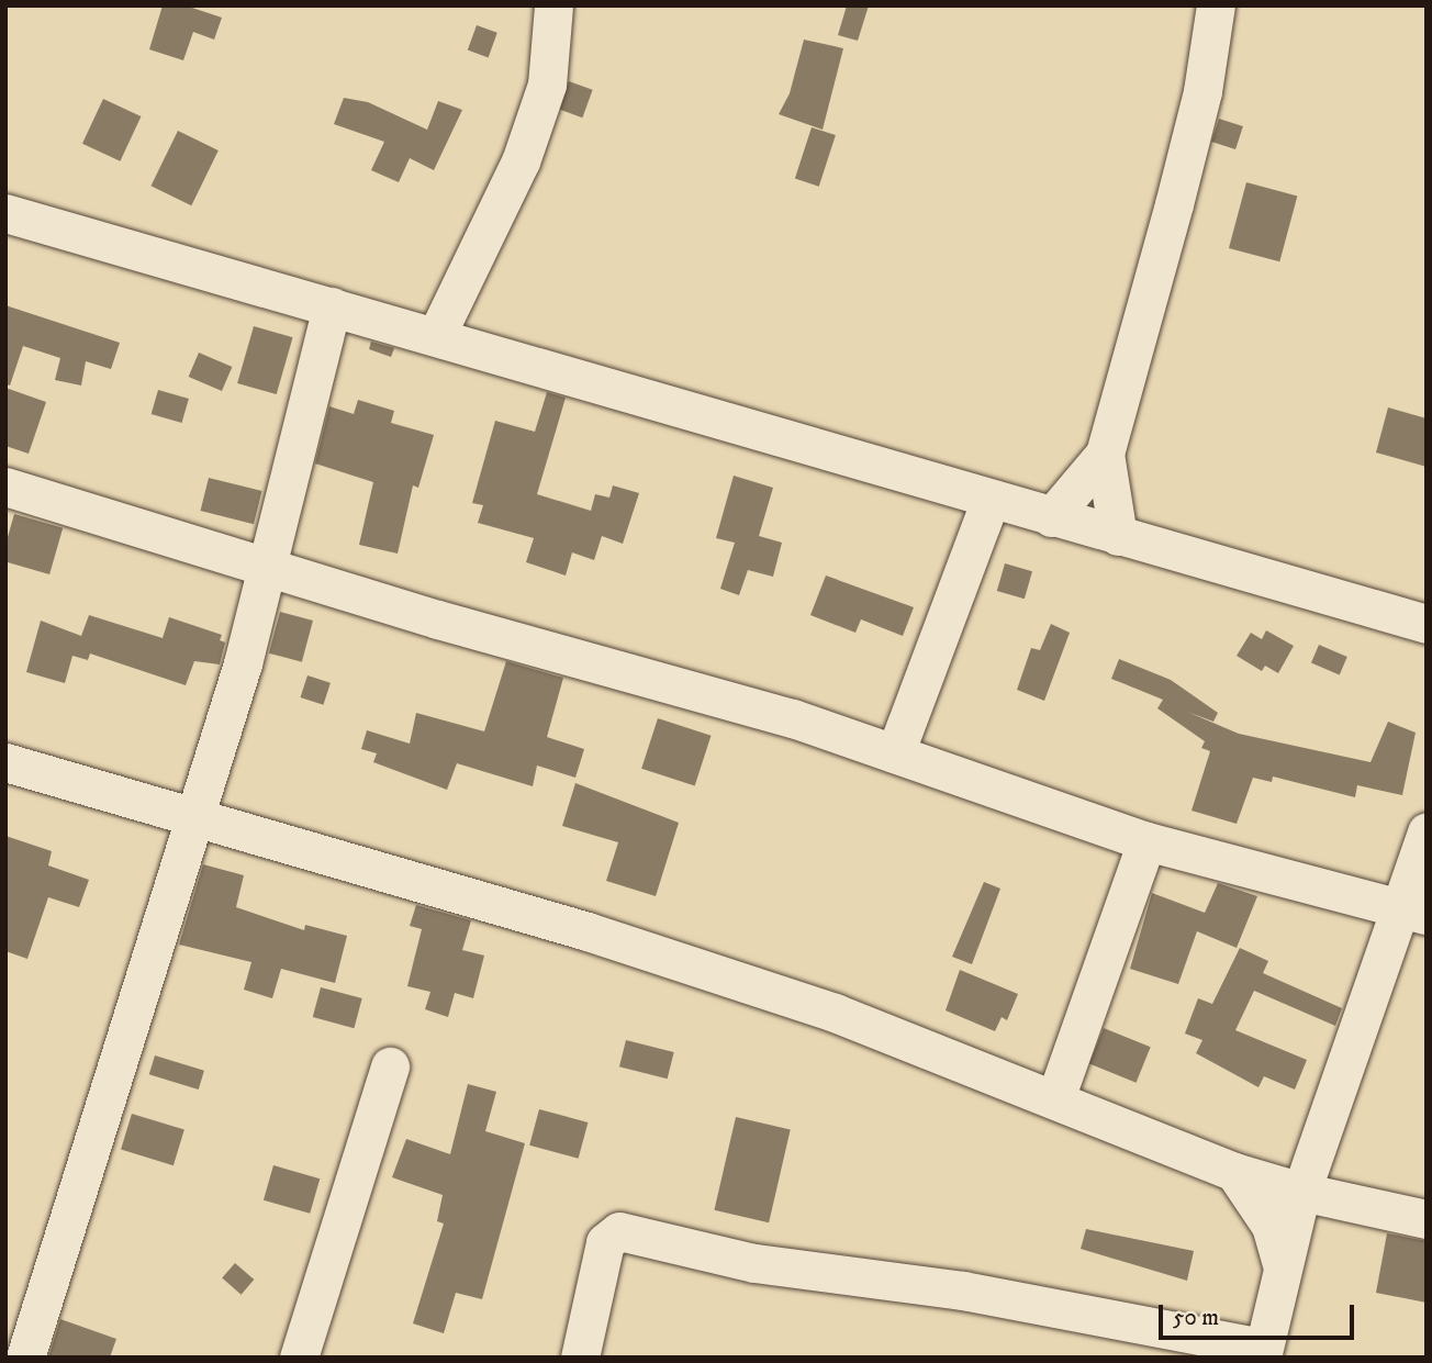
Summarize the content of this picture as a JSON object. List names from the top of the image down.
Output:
{
  "scale_bar": "50 m"
}
